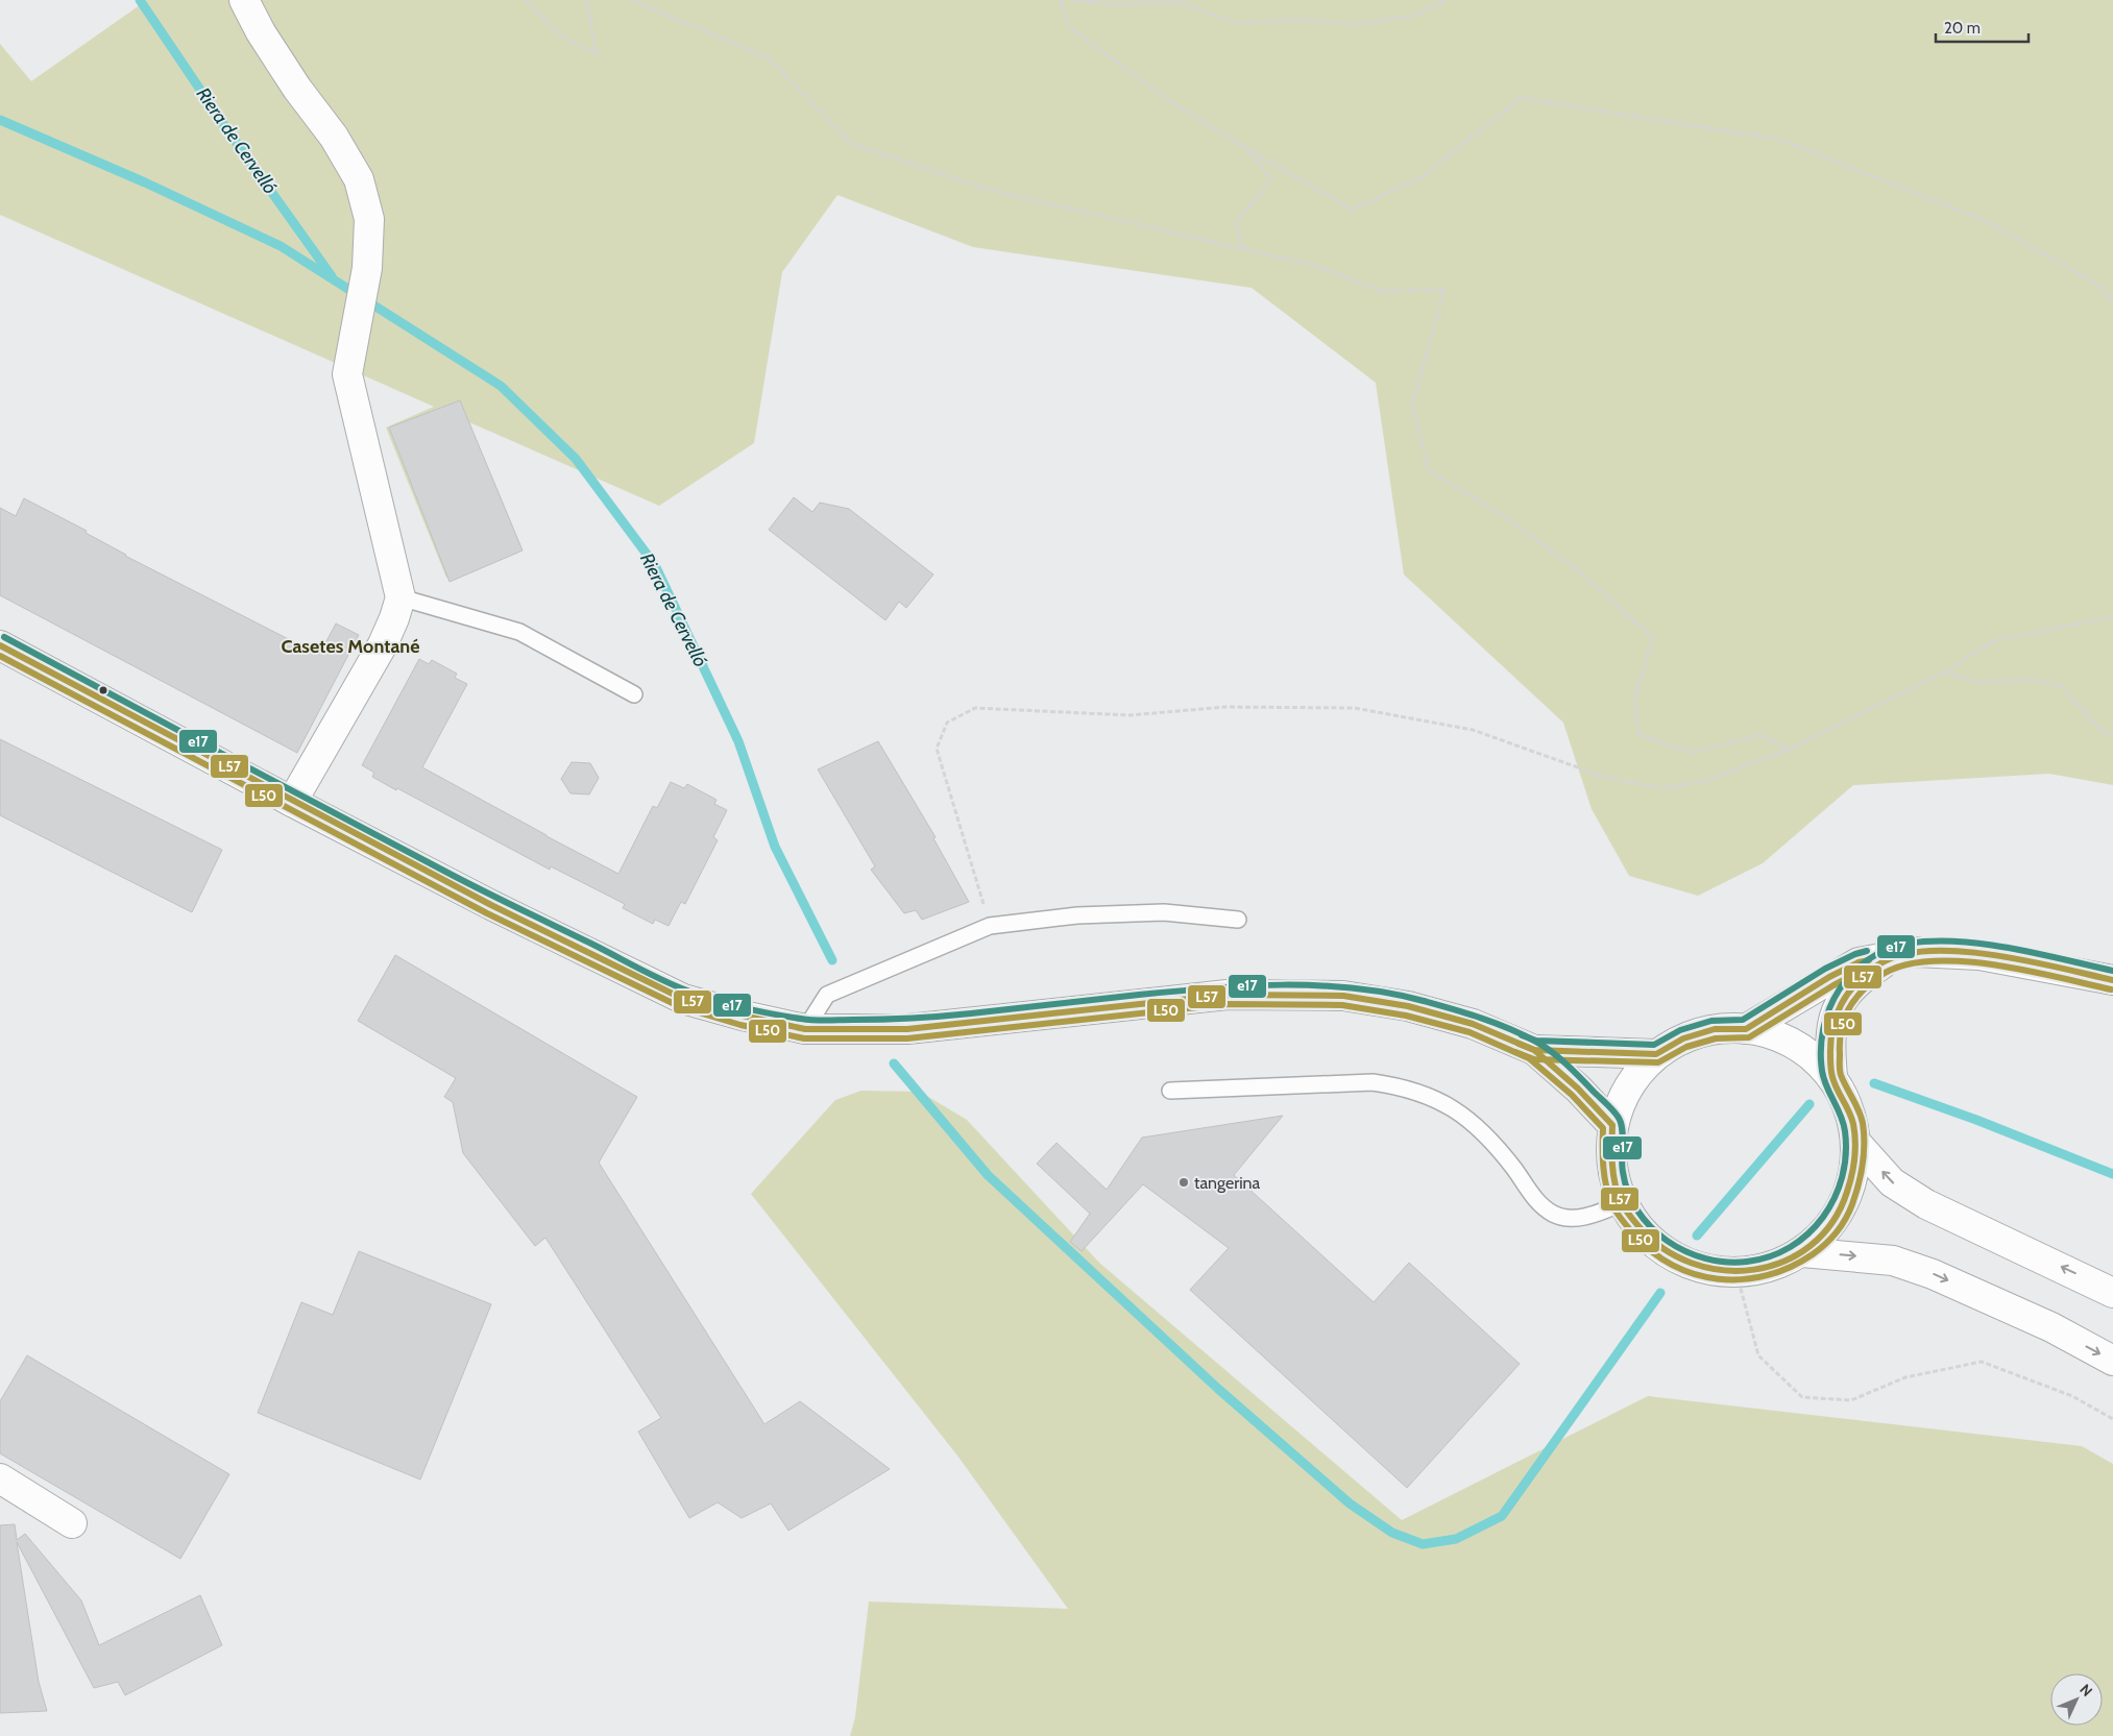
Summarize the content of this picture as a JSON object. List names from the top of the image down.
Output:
{
  "districts": ["Casetes Montané"],
  "water": ["Riera de Cervelló"],
  "places": ["tangerina"],
  "lines": ["transit line e17", "transit line L57", "transit line L50"],
  "scale_bar": "20 m",
  "north": "top right"
}
